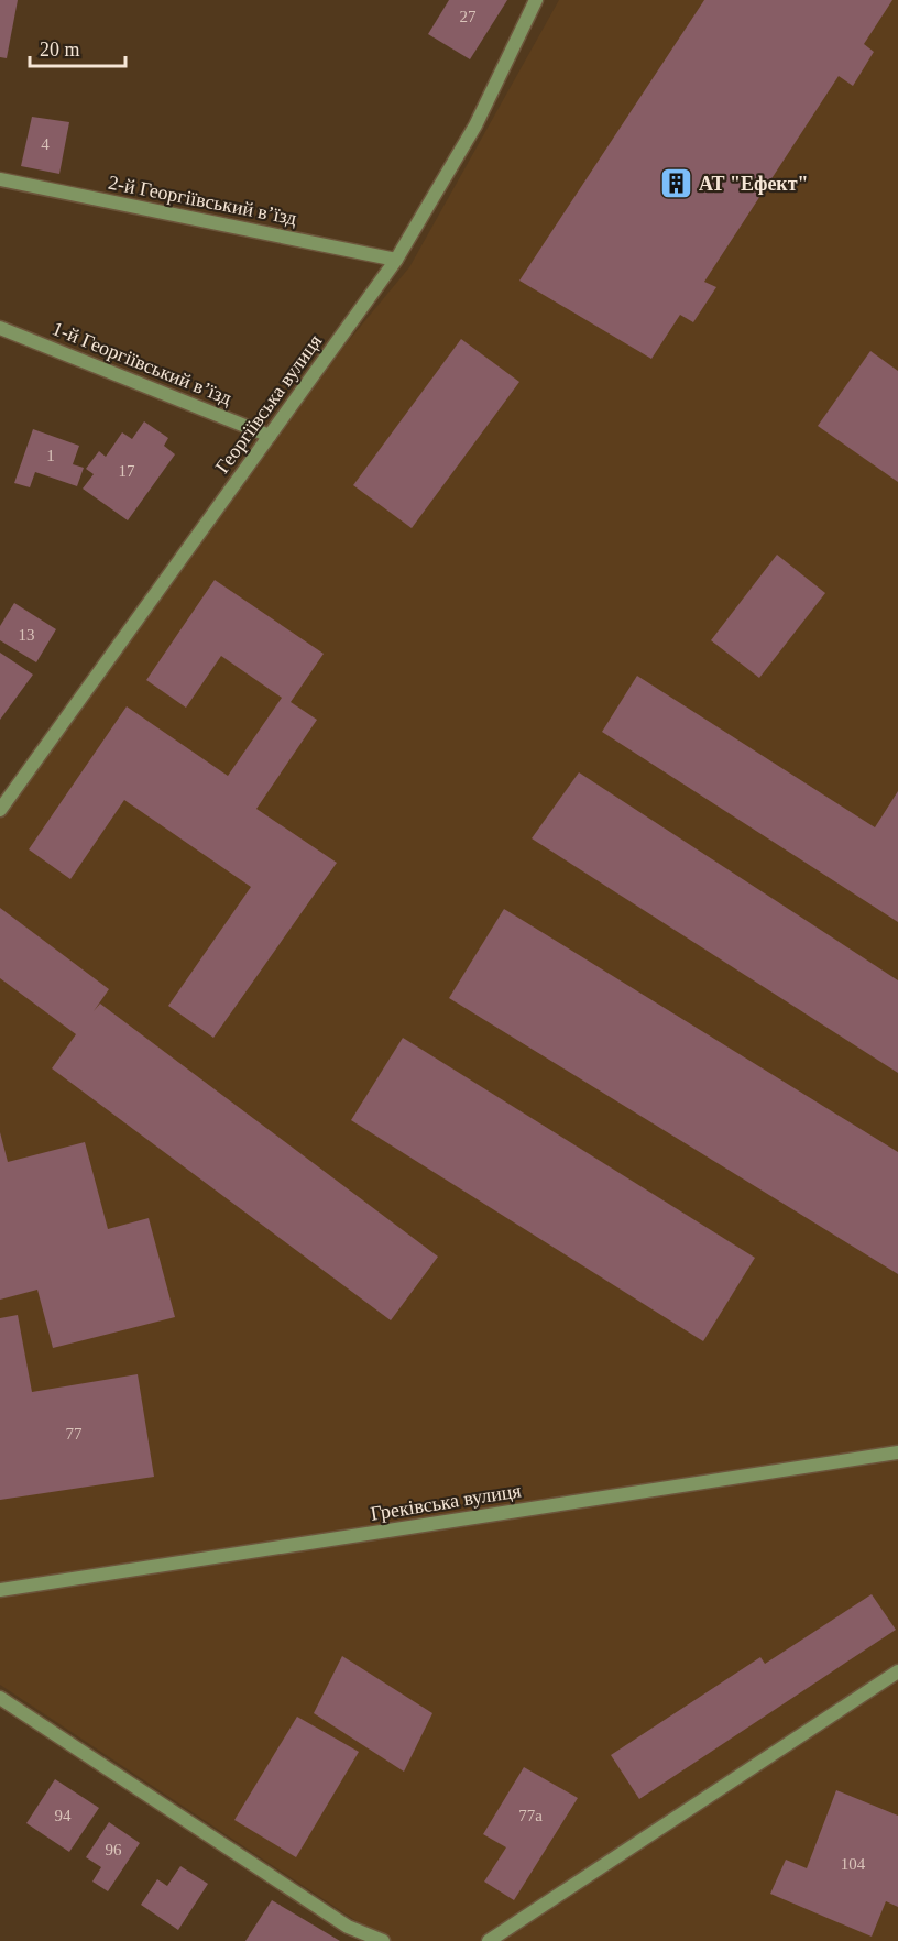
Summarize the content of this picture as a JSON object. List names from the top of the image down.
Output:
{
  "streets": {
    "street": [
      "2-й Георгіївський в’їзд",
      "1-й Георгіївський в’їзд",
      "Георгіївська вулиця",
      "Греківська вулиця"
    ]
  },
  "crossings": [
    ["2-й Георгіївський в’їзд", "Георгіївська вулиця"],
    ["1-й Георгіївський в’їзд", "Георгіївська вулиця"]
  ],
  "places": {
    "building": ["АТ \"Ефект\""]
  },
  "house_numbers": [
    "27",
    "4",
    "1",
    "17",
    "13",
    "77",
    "94",
    "77а",
    "96",
    "104"
  ],
  "scale_bar": "20 m"
}
